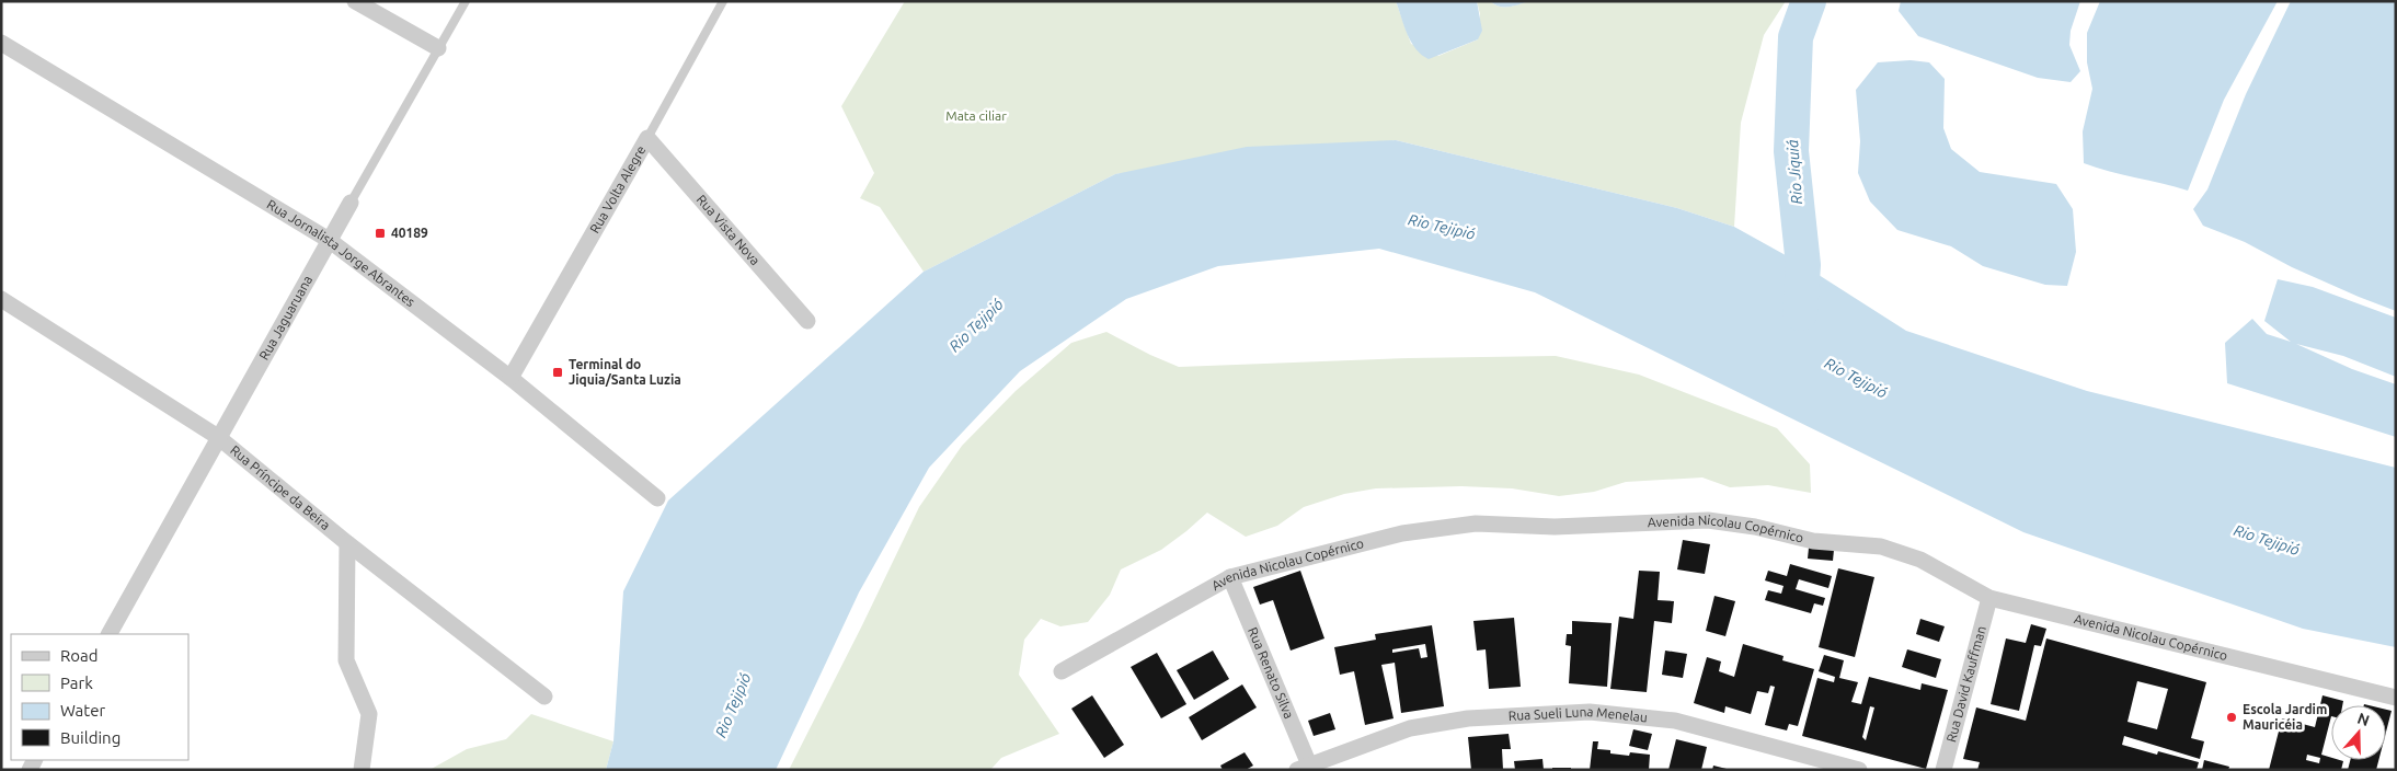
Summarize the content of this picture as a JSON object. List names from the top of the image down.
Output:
{
  "streets": {
    "street": [
      "Rua Volta Alegre",
      "Rua Vista Nova",
      "Rua Jornalista Jorge Abrantes",
      "Rua Jaguaruana",
      "Rua Príncipe da Beira",
      "Avenida Nicolau Copérnico",
      "Rua Renato Silva",
      "Rua David Kauffman",
      "Rua Sueli Luna Menelau"
    ]
  },
  "crossings": [
    ["Rua Volta Alegre", "Rua Vista Nova"],
    ["Rua Volta Alegre", "Rua Jornalista Jorge Abrantes"],
    ["Rua Jornalista Jorge Abrantes", "Rua Jaguaruana"],
    ["Rua Jaguaruana", "Rua Príncipe da Beira"],
    ["Avenida Nicolau Copérnico", "Rua Renato Silva"],
    ["Avenida Nicolau Copérnico", "Rua David Kauffman"],
    ["Rua Renato Silva", "Rua Sueli Luna Menelau"]
  ],
  "water": ["Rio Jiquiá", "Rio Tejipió"],
  "parks": ["Mata ciliar"],
  "places": {
    "transit": ["40189", "Terminal do Jiquia/Santa Luzia"],
    "other": ["Escola Jardim Mauricéia"]
  },
  "legend": [
    "Road",
    "Park",
    "Water",
    "Building"
  ],
  "north": "top"
}
